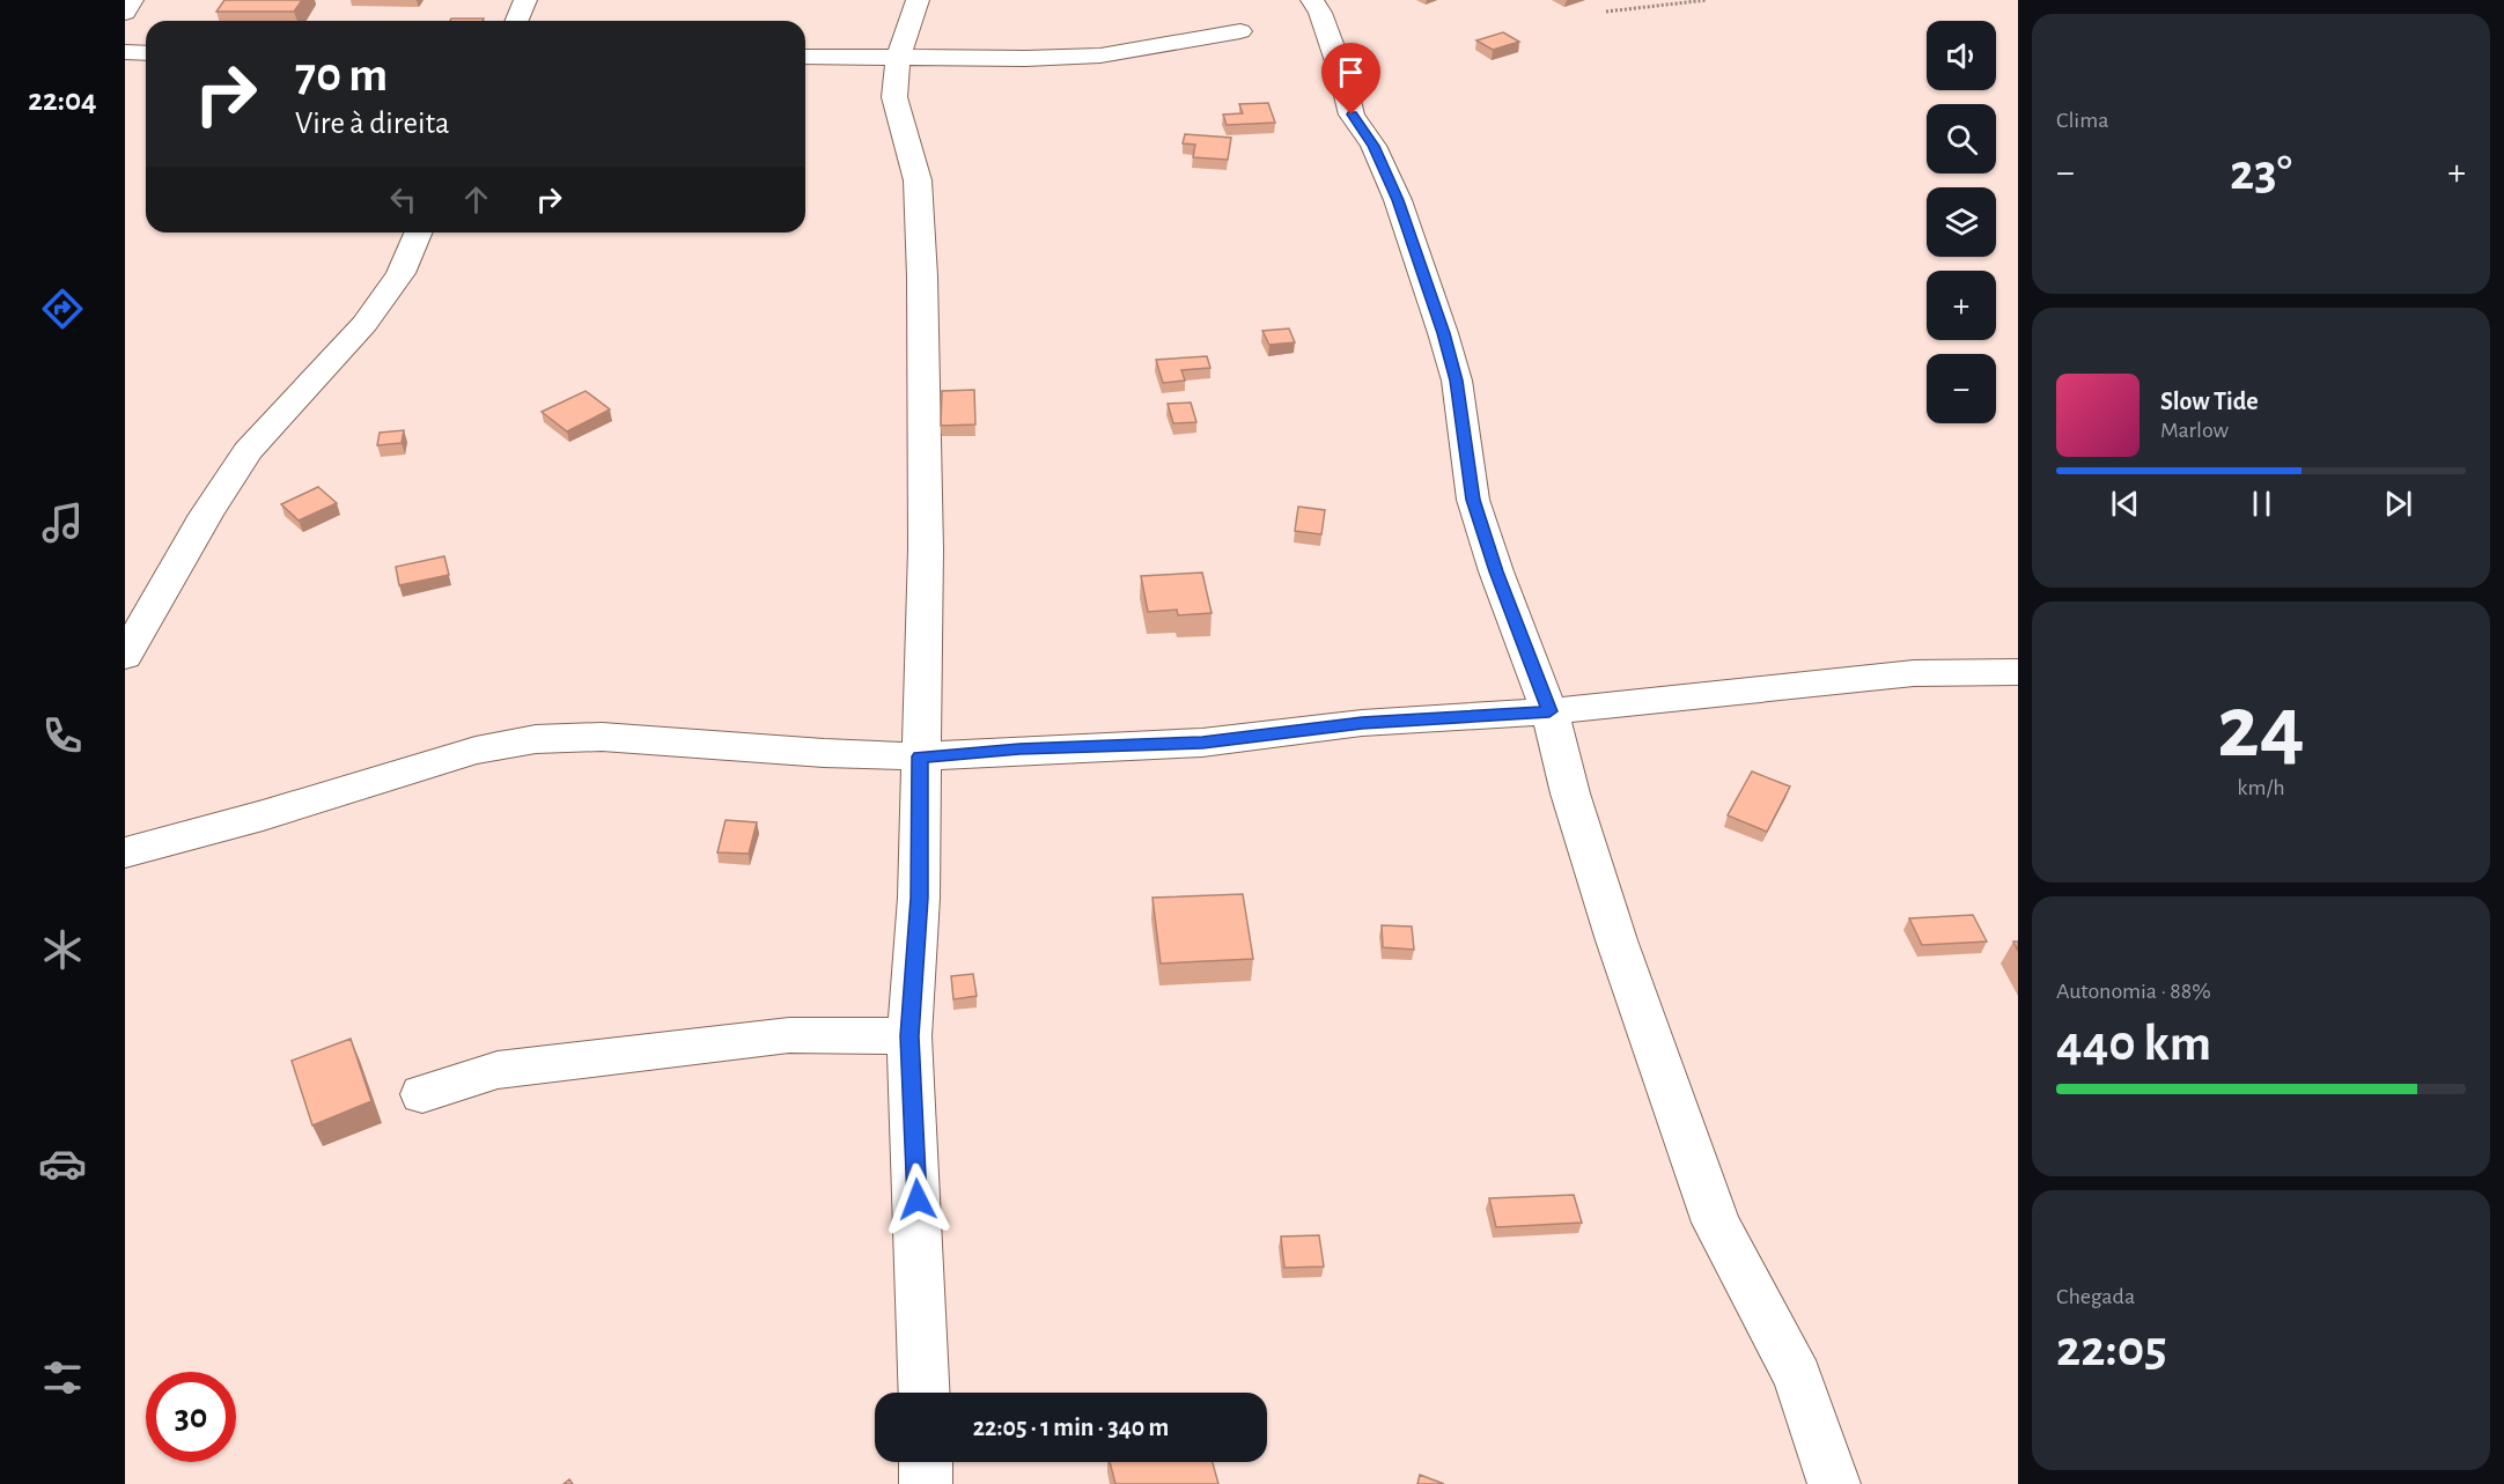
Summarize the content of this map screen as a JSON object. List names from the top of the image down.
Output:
{
  "page": {
    "tabs": "22:04",
    "tile": [
      "Clima",
      ["24", "km/h"],
      ["Autonomia · 88%", "440 km"],
      ["Chegada", "22:05"]
    ],
    "map_buttons": ["+", "−"],
    "turn": ["70 m", "Vire à direita"],
    "heat": ["−", "23°", "+"],
    "song": ["Slow Tide", "Marlow"],
    "limit": "30",
    "trip": "22:05 · 1 min · 340 m"
  }
}
